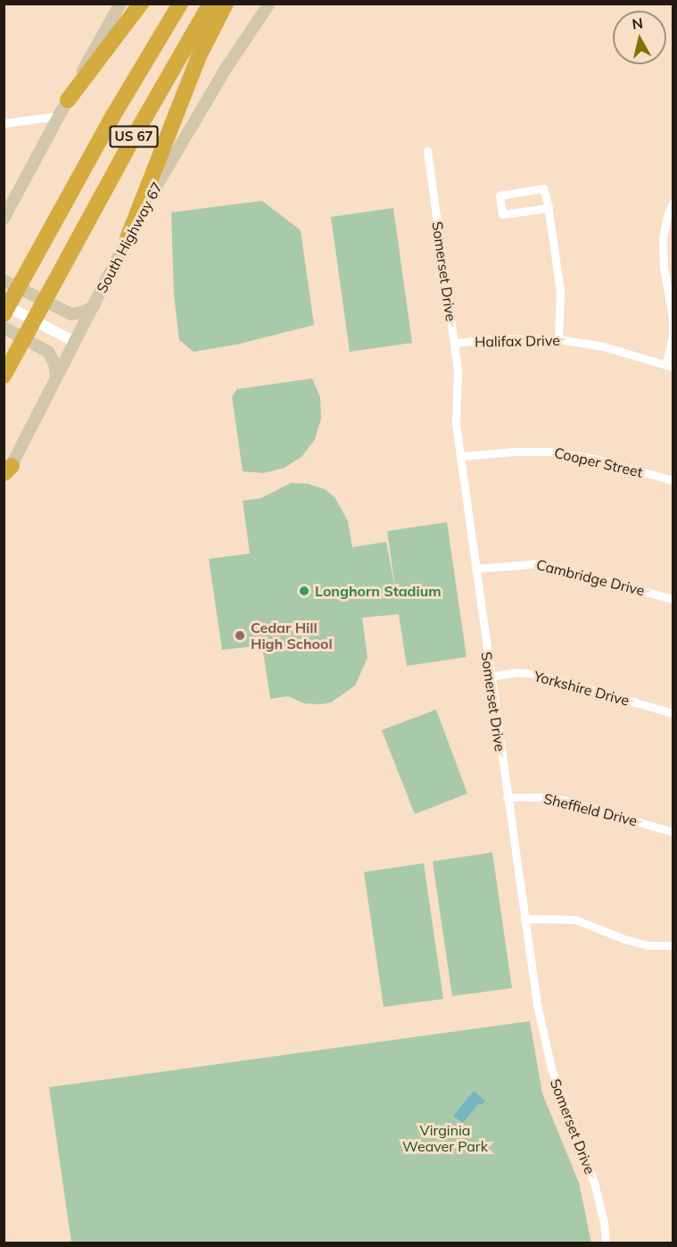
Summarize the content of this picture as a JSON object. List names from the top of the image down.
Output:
{
  "streets": {
    "highway": ["US 67"],
    "main road": ["South Highway 67"],
    "street": [
      "Somerset Drive",
      "Halifax Drive",
      "Cooper Street",
      "Cambridge Drive",
      "Yorkshire Drive",
      "Sheffield Drive"
    ]
  },
  "crossings": [
    ["Somerset Drive", "Halifax Drive"],
    ["Somerset Drive", "Cooper Street"],
    ["Somerset Drive", "Cambridge Drive"],
    ["Somerset Drive", "Yorkshire Drive"],
    ["Somerset Drive", "Sheffield Drive"]
  ],
  "parks": ["Virginia Weaver Park"],
  "places": ["Longhorn Stadium", "Cedar Hill High School"],
  "north": "top"
}
